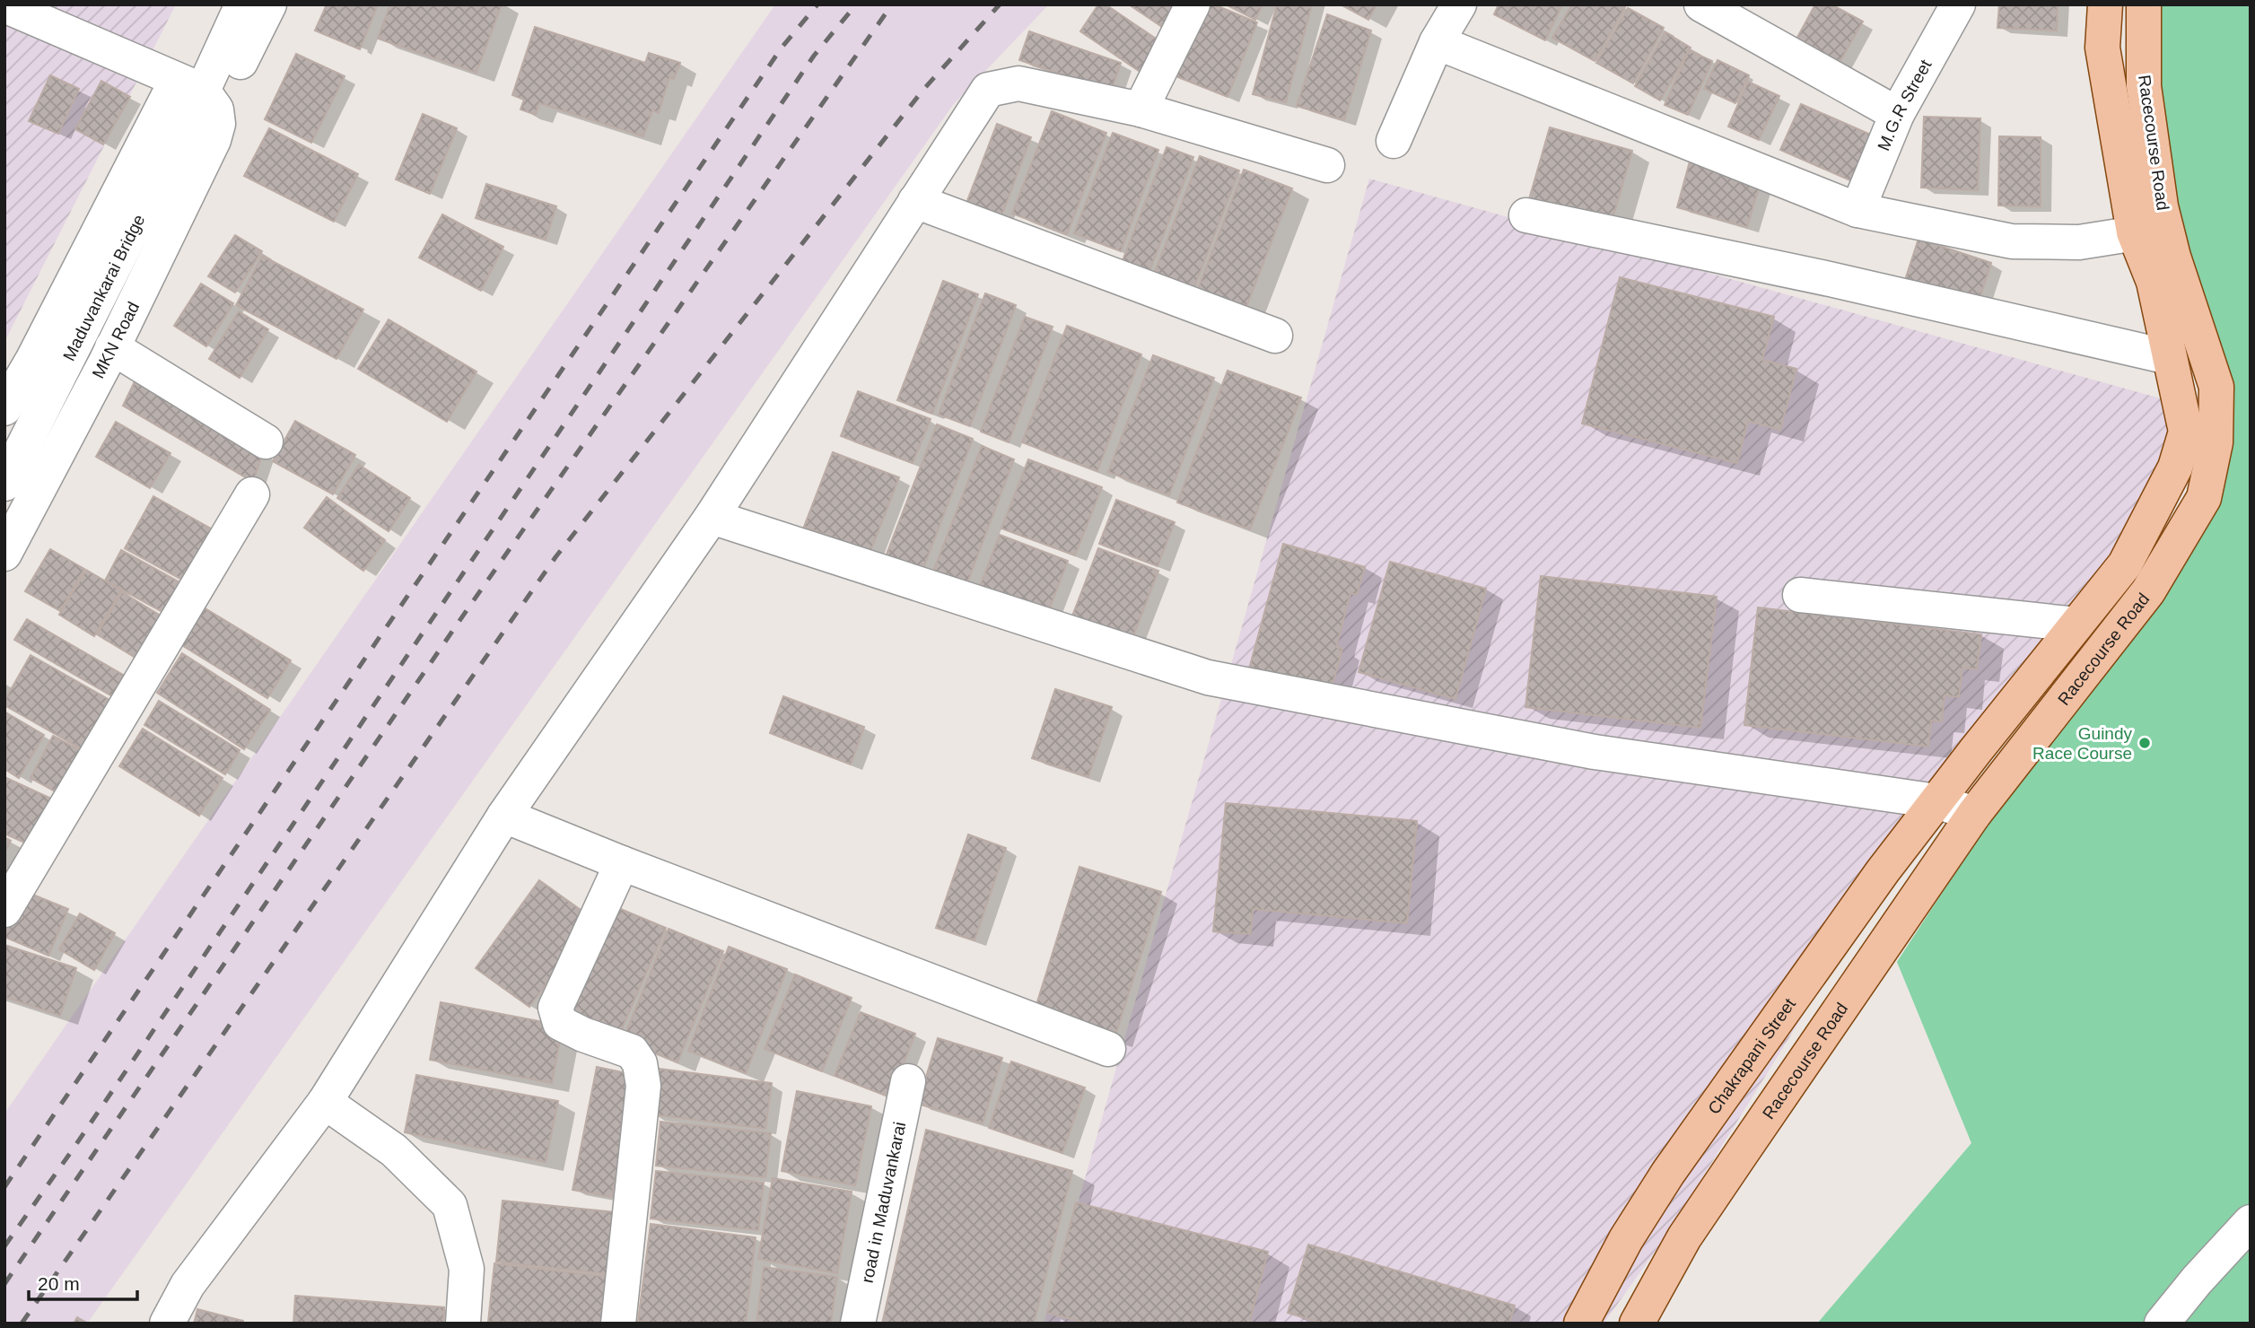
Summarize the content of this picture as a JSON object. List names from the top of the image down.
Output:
{
  "streets": {
    "main road": ["Racecourse Road", "Chakrapani Street"],
    "street": [
      "M.G.R Street",
      "Maduvankarai Bridge",
      "MKN Road",
      "road in Maduvankarai"
    ]
  },
  "crossings": [
    ["Racecourse Road", "Chakrapani Street"],
    ["Maduvankarai Bridge", "MKN Road"]
  ],
  "places": ["Guindy Race Course"],
  "scale_bar": "20 m"
}
